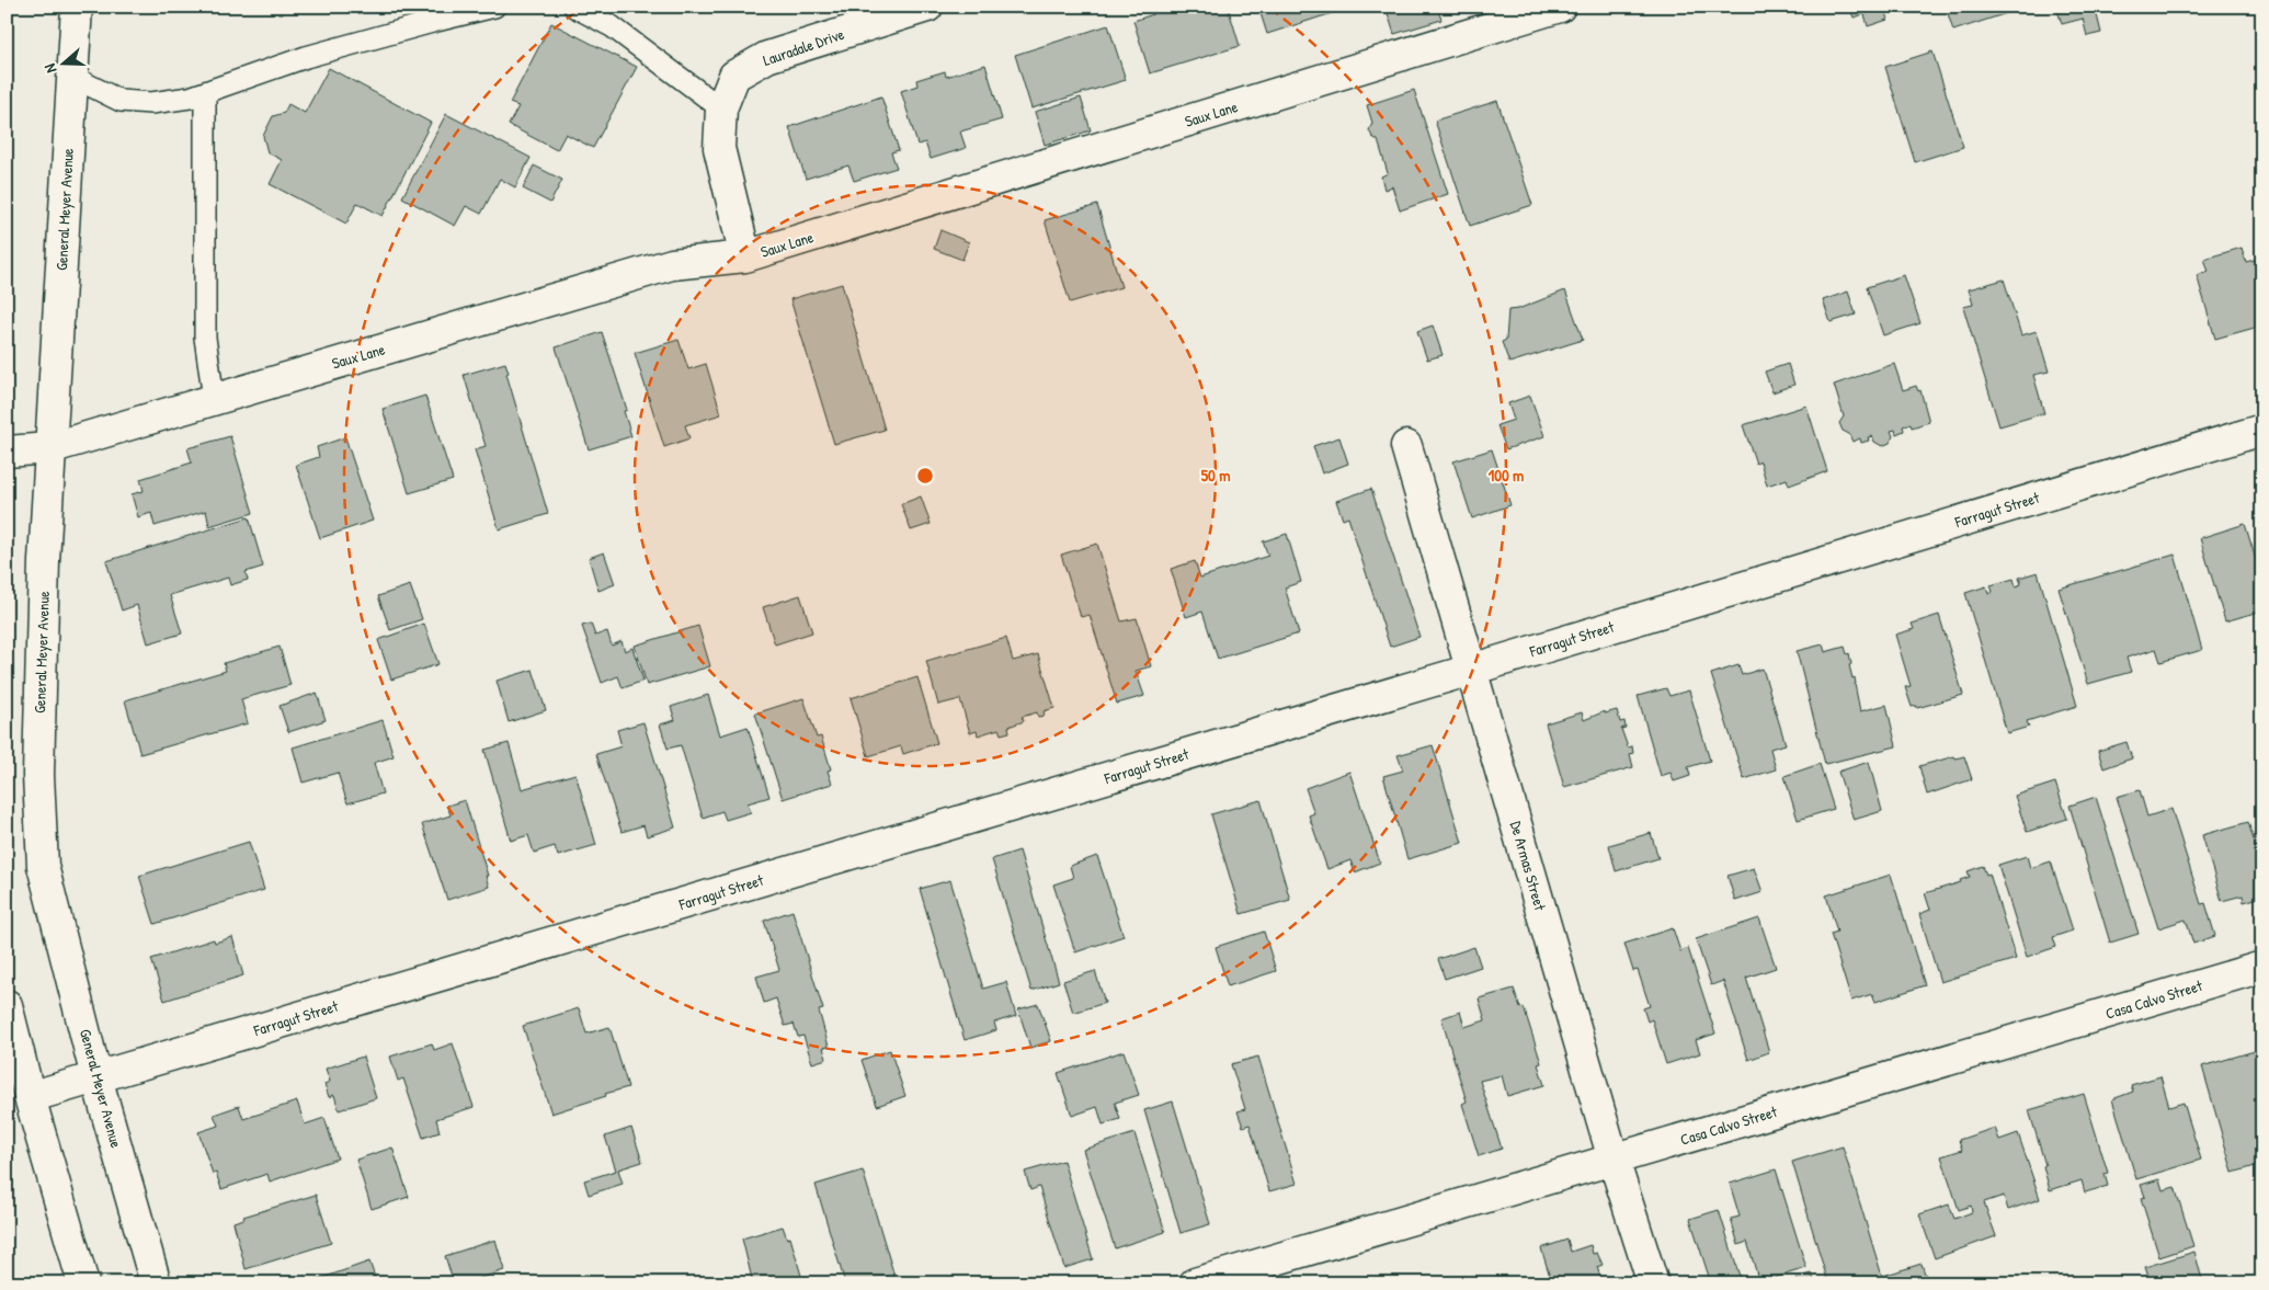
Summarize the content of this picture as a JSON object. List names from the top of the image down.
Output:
{
  "streets": {
    "street": [
      "Lauradale Drive",
      "Saux Lane",
      "General Meyer Avenue",
      "Farragut Street",
      "De Armas Street",
      "Casa Calvo Street"
    ]
  },
  "crossings": [
    ["Lauradale Drive", "Saux Lane"],
    ["Saux Lane", "General Meyer Avenue"],
    ["General Meyer Avenue", "Farragut Street"],
    ["Farragut Street", "De Armas Street"],
    ["De Armas Street", "Casa Calvo Street"]
  ],
  "north": "left",
  "rings": ["50 m", "100 m"]
}
